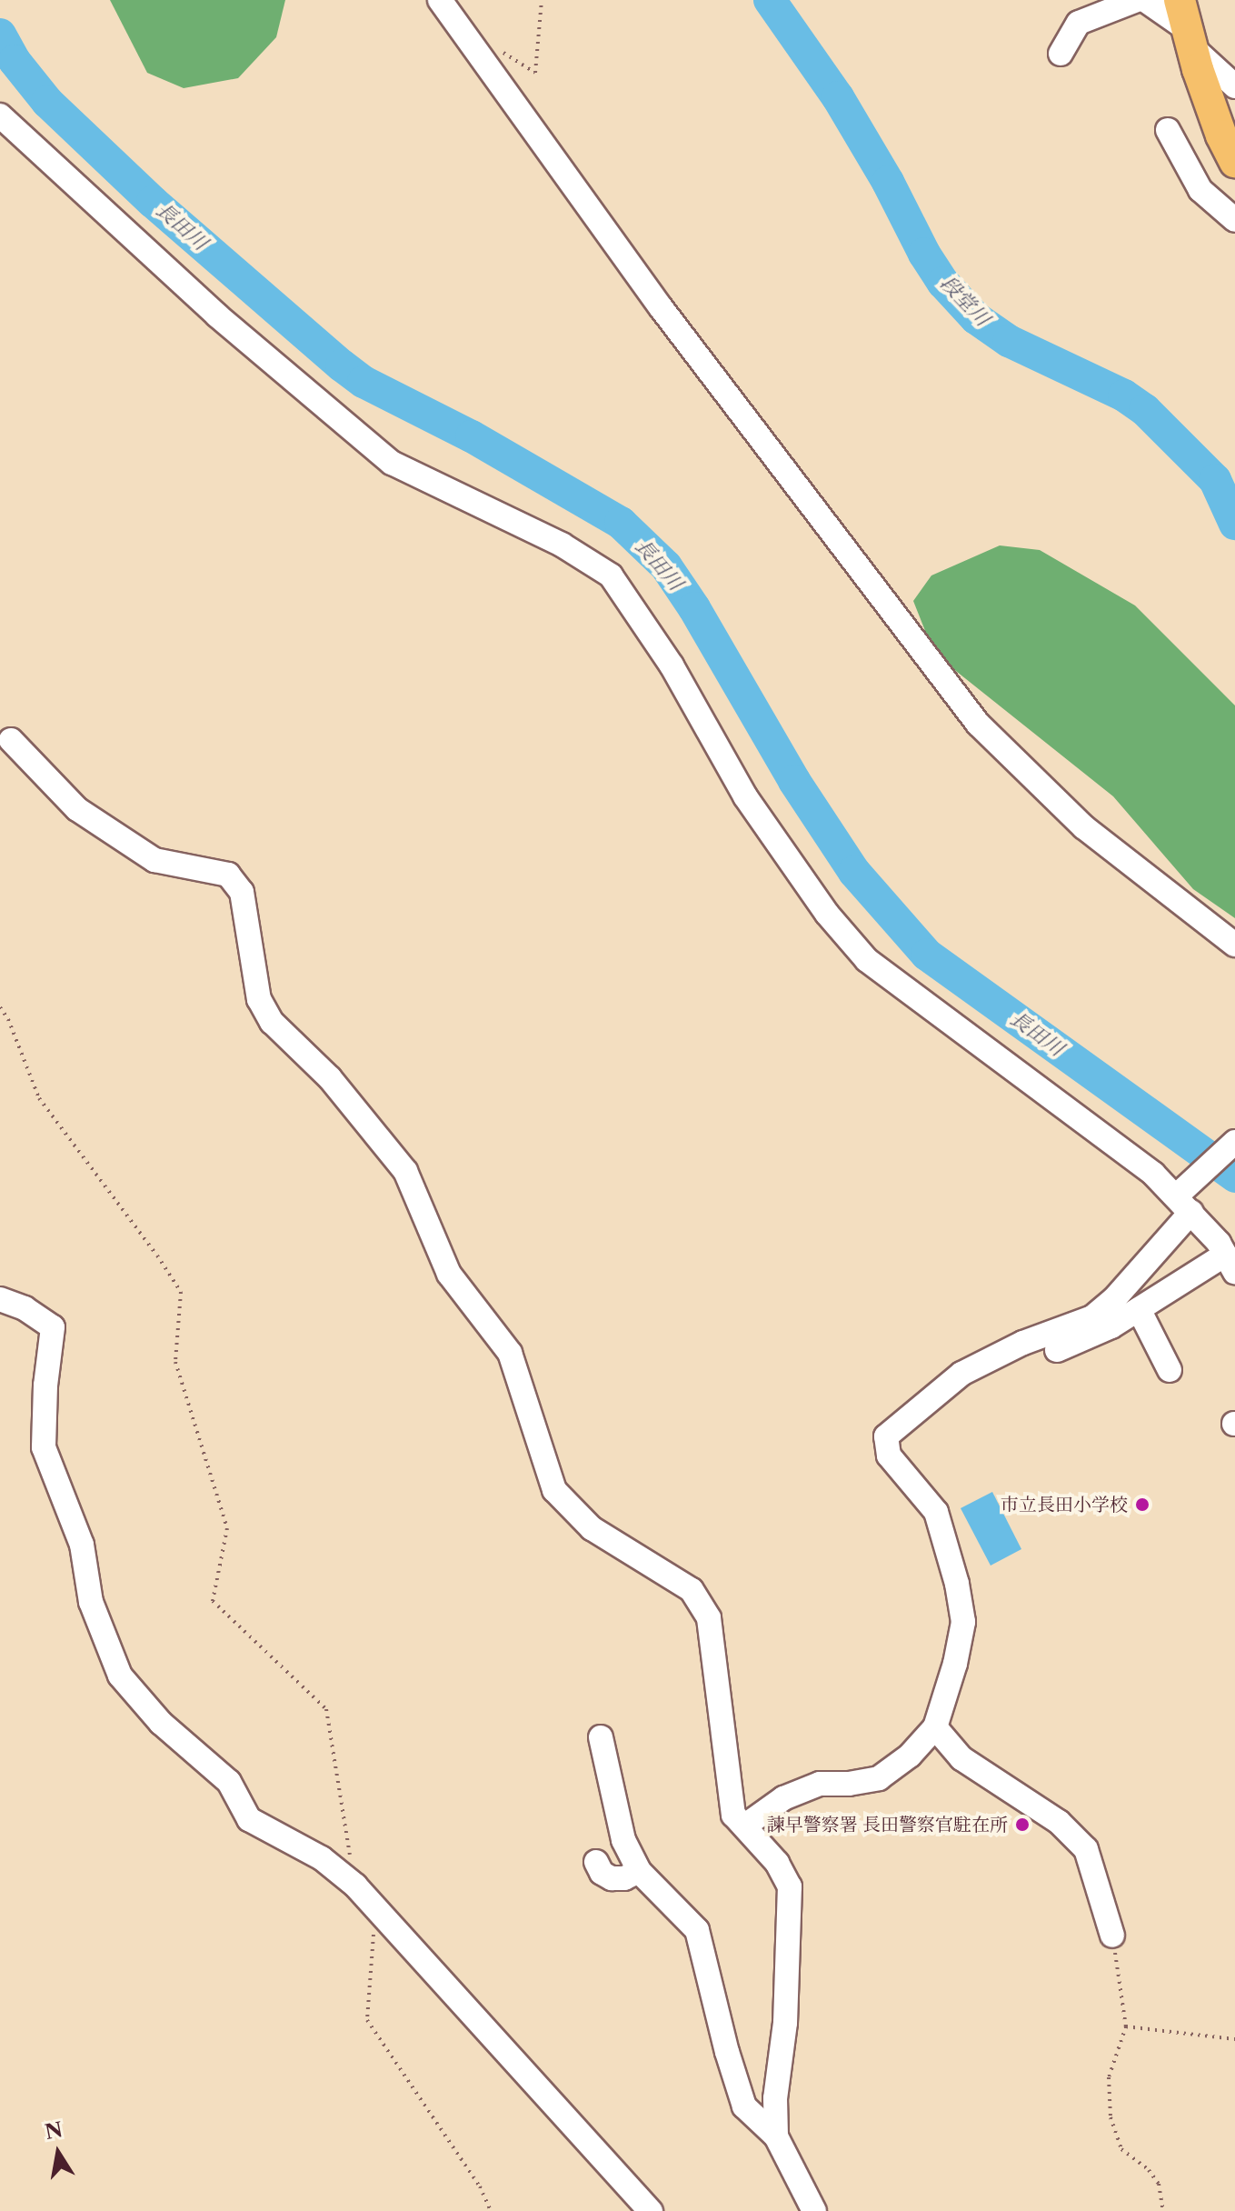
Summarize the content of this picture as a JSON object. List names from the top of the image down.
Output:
{
  "water": ["長田川", "段堂川"],
  "places": ["市立長田小学校", "諫早警察署 長田警察官駐在所"],
  "north": "top"
}
